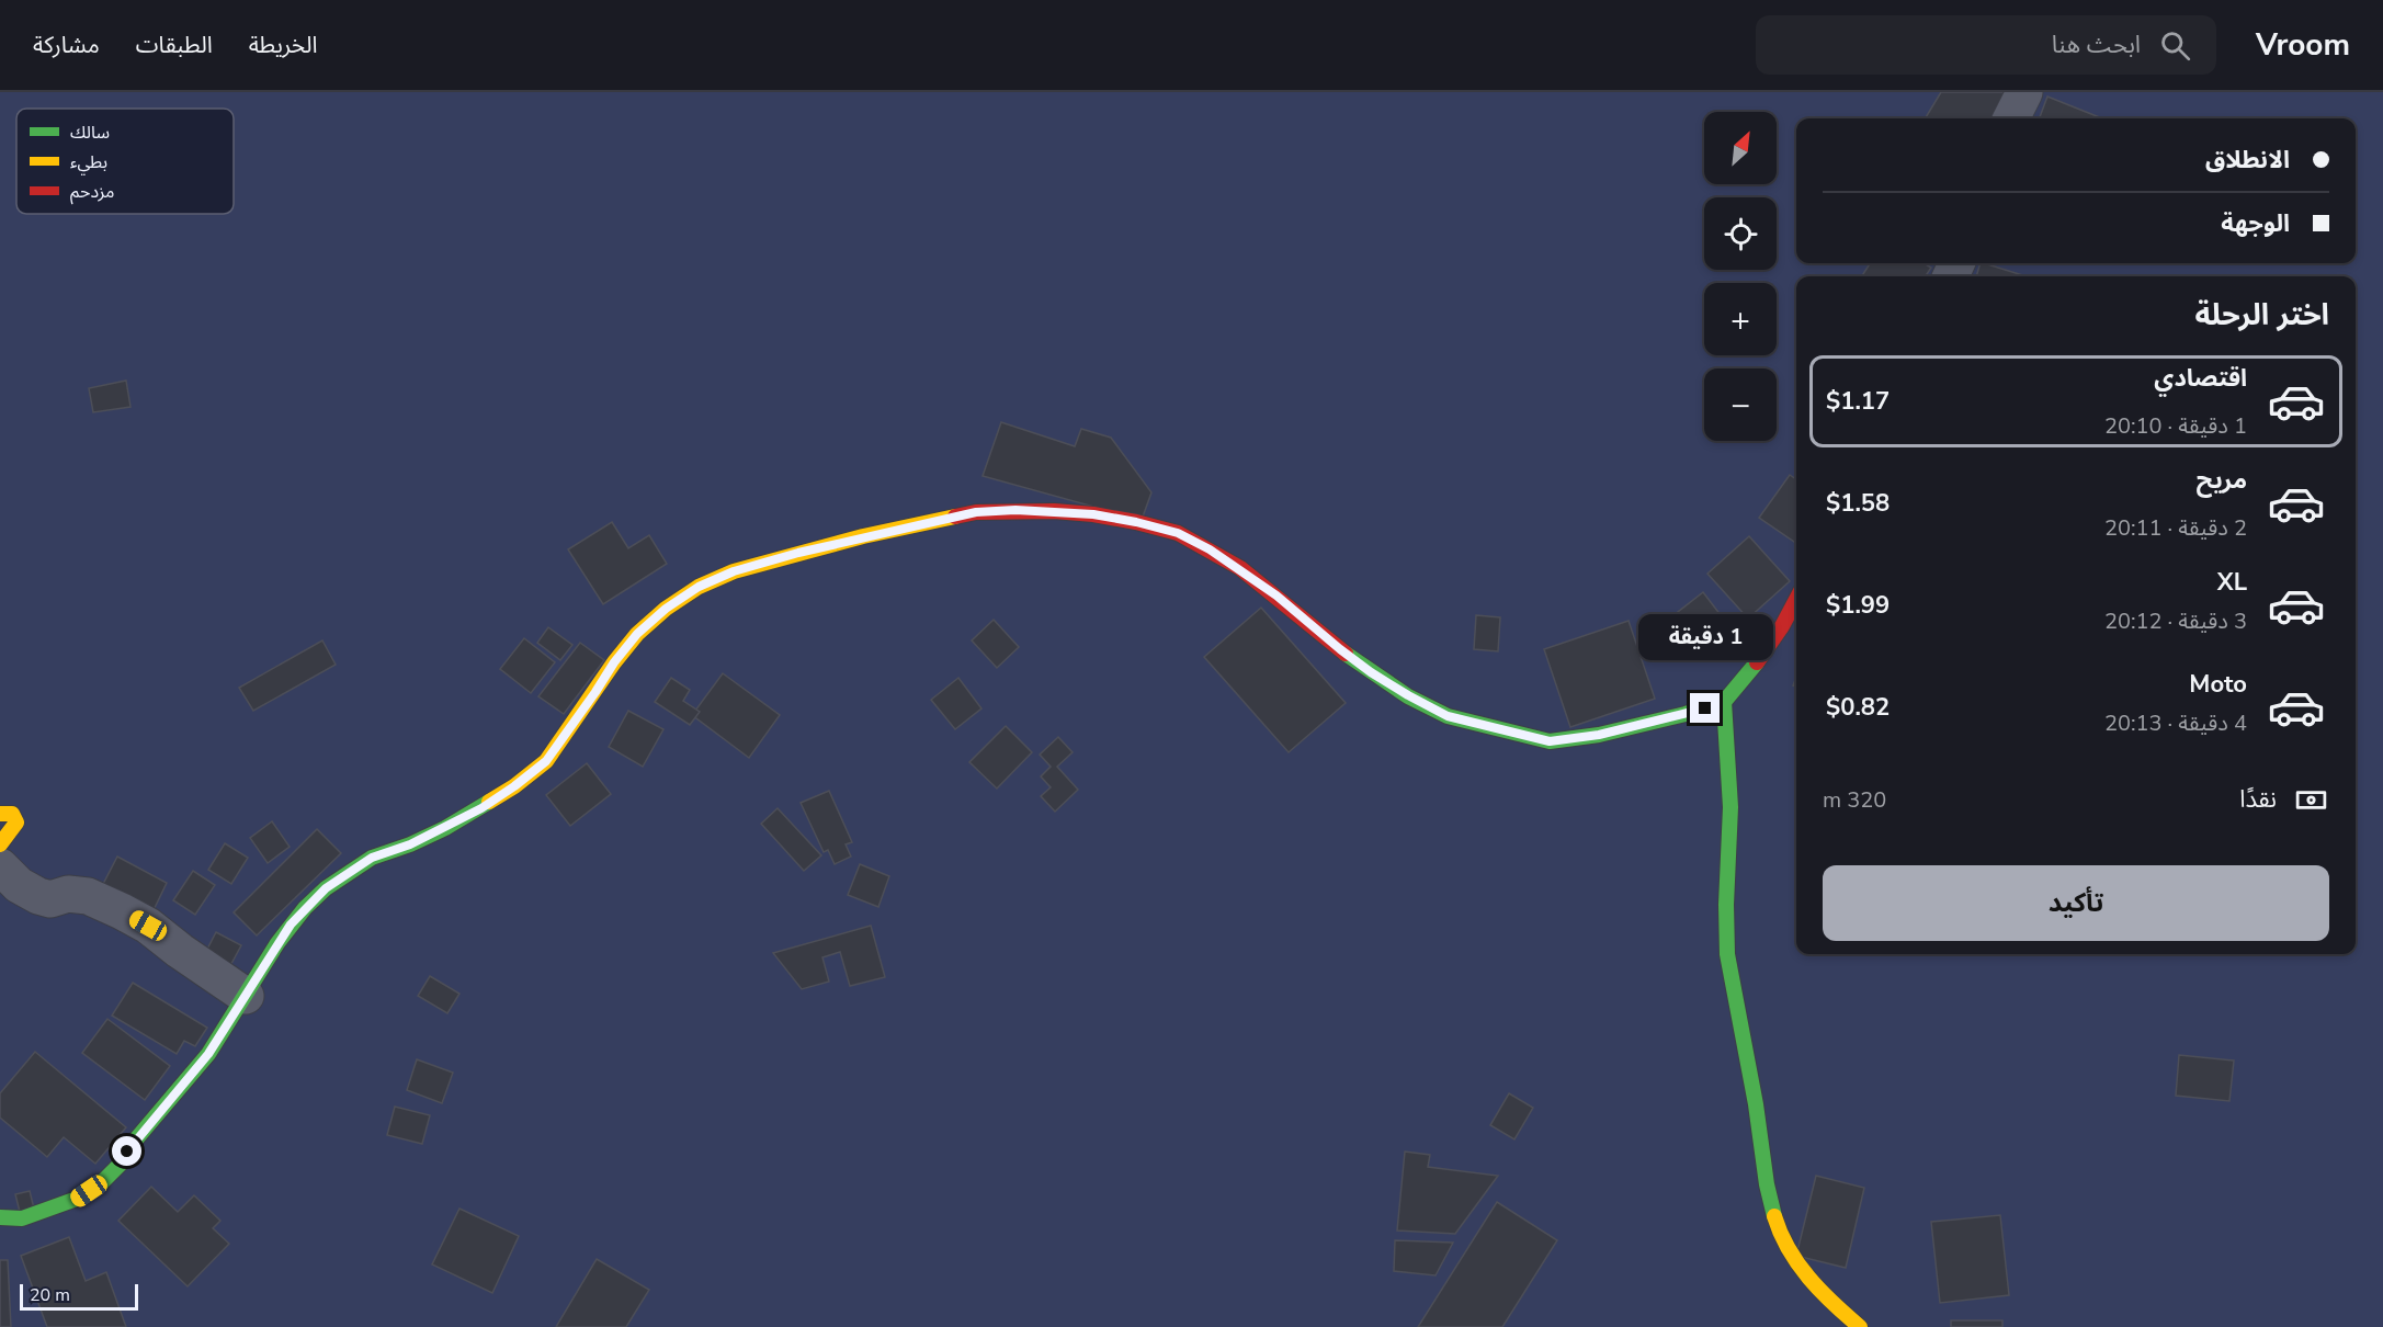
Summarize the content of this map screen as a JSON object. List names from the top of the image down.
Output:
{
  "legend": ["سالك", "بطيء", "مزدحم"],
  "scale_bar": "20 m",
  "north": "top right",
  "page": {
    "header": "Vroom",
    "search": "ابحث هنا",
    "nav": ["الخريطة", "الطبقات", "مشاركة"],
    "map_buttons": ["+", "−"],
    "banner": ["الانطلاق", "الوجهة"],
    "heading": "اختر الرحلة",
    "list": [
      {
        "name": "اقتصادي",
        "note": "1 دقيقة · 20:10",
        "value": "$1.17"
      },
      {
        "name": "مريح",
        "note": "2 دقيقة · 20:11",
        "value": "$1.58"
      },
      {
        "name": "XL",
        "note": "3 دقيقة · 20:12",
        "value": "$1.99"
      },
      {
        "name": "Moto",
        "note": "4 دقيقة · 20:13",
        "value": "$0.82"
      }
    ],
    "bubble": "1 دقيقة",
    "pay": ["نقدًا", "320 m"],
    "buttons": "تأكيد",
    "scale": "20 m"
  }
}
